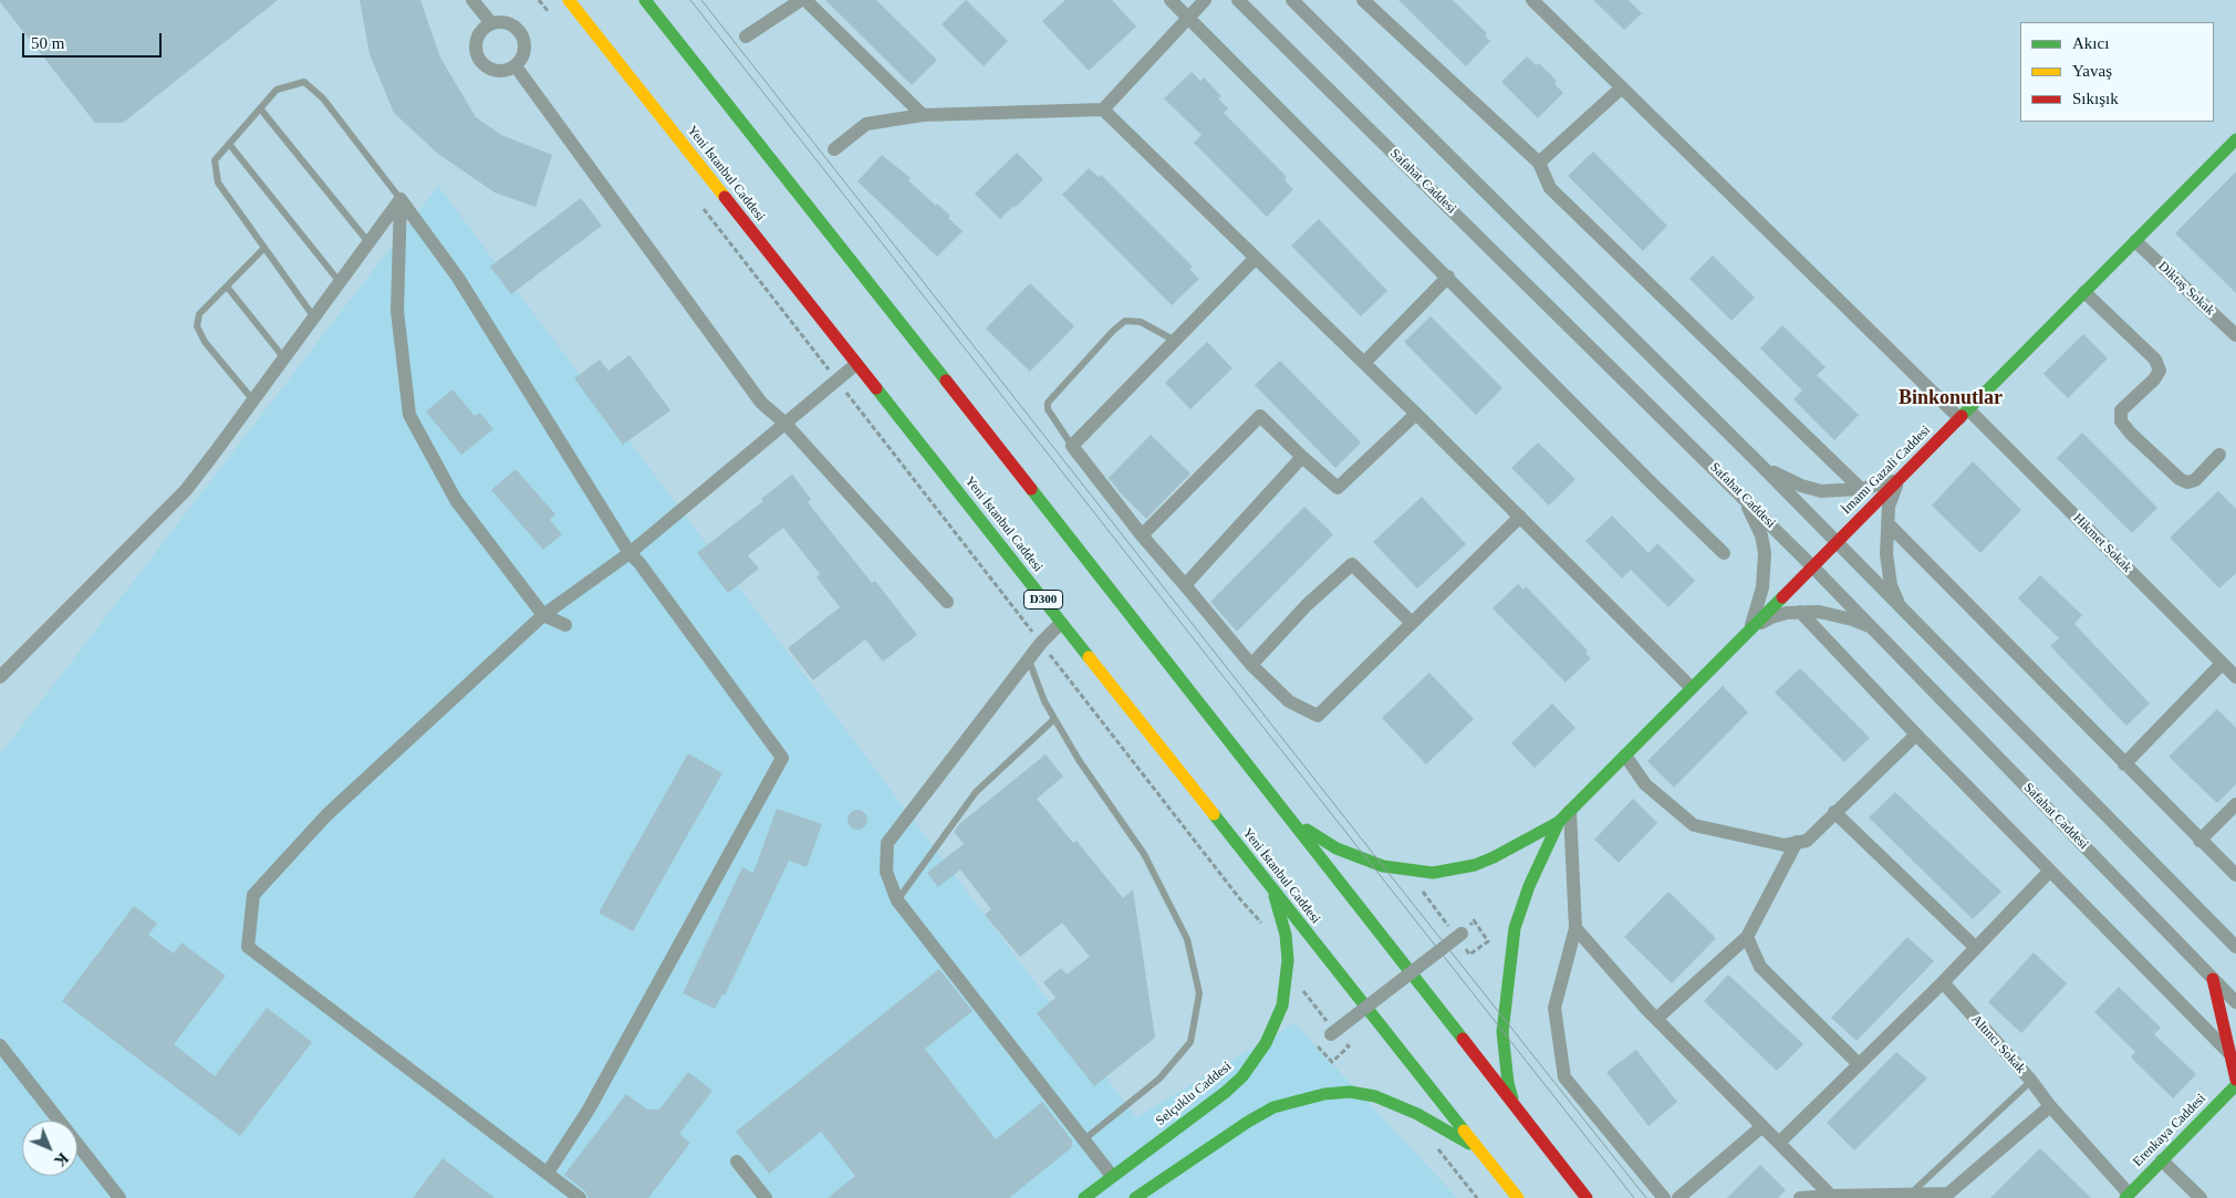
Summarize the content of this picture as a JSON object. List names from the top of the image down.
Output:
{
  "streets": {
    "main road": [
      "Yeni İstanbul Caddesi",
      "İmamı Gazali Caddesi",
      "D300",
      "Selçuklu Caddesi",
      "Erenkaya Caddesi"
    ],
    "street": [
      "Safahat Caddesi",
      "Diktaş Sokak",
      "Hikmet Sokak",
      "Altıncı Sokak"
    ]
  },
  "crossings": [
    ["Yeni İstanbul Caddesi", "Selçuklu Caddesi"],
    ["Safahat Caddesi", "İmamı Gazali Caddesi"],
    ["Diktaş Sokak", "İmamı Gazali Caddesi"],
    ["İmamı Gazali Caddesi", "Hikmet Sokak"],
    ["Altıncı Sokak", "Erenkaya Caddesi"]
  ],
  "districts": ["Binkonutlar"],
  "legend": ["Akıcı", "Yavaş", "Sıkışık"],
  "scale_bar": "50 m",
  "north": "bottom right"
}
